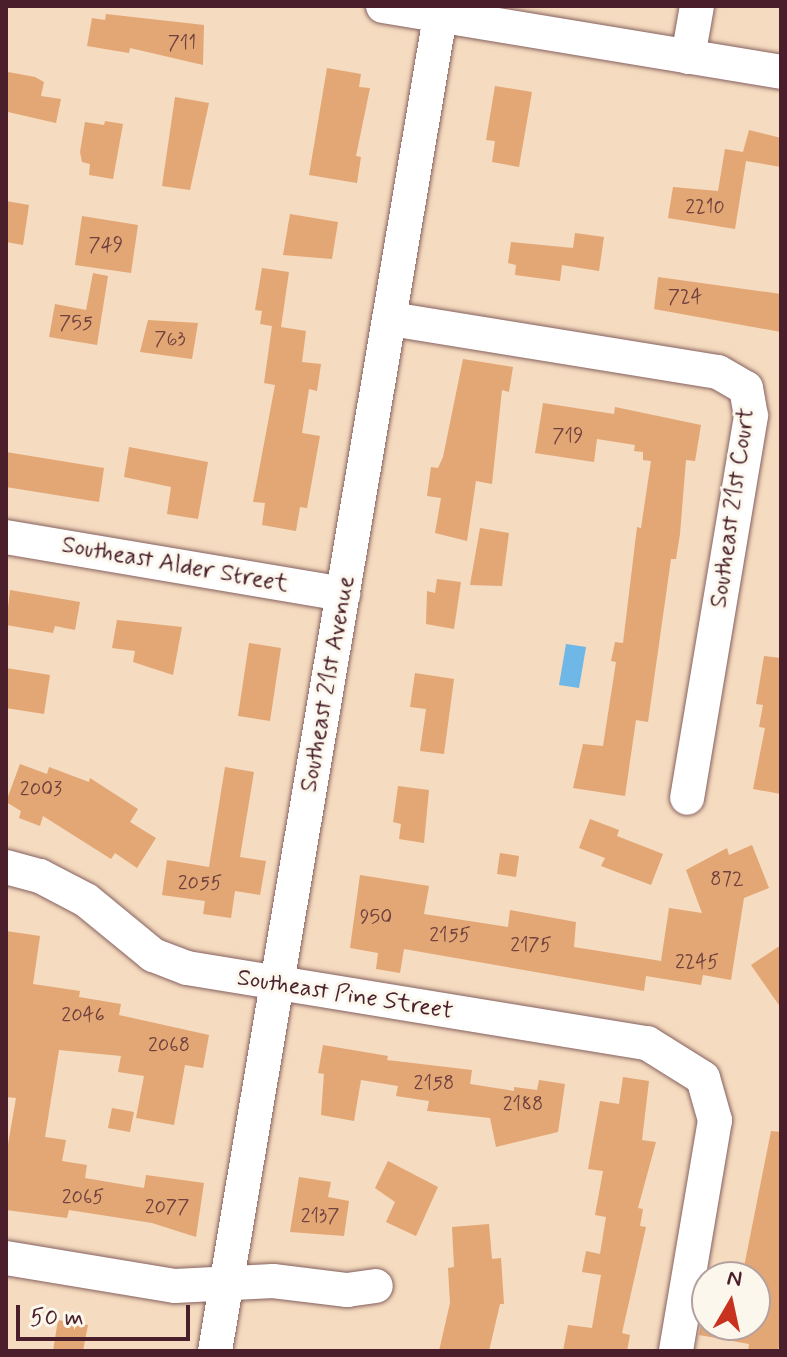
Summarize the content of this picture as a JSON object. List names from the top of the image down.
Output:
{
  "streets": {
    "street": [
      "Southeast 21st Court",
      "Southeast Alder Street",
      "Southeast 21st Avenue",
      "Southeast Pine Street"
    ]
  },
  "crossings": [
    ["Southeast 21st Court", "Southeast 21st Avenue"],
    ["Southeast Alder Street", "Southeast 21st Avenue"],
    ["Southeast 21st Avenue", "Southeast Pine Street"]
  ],
  "house_numbers": [
    "711",
    "2210",
    "749",
    "724",
    "755",
    "763",
    "719",
    "2003",
    "872",
    "2055",
    "950",
    "2155",
    "2175",
    "2245",
    "2046",
    "2068",
    "2158",
    "2188",
    "2065",
    "2077",
    "2137"
  ],
  "scale_bar": "50 m",
  "north": "top"
}
